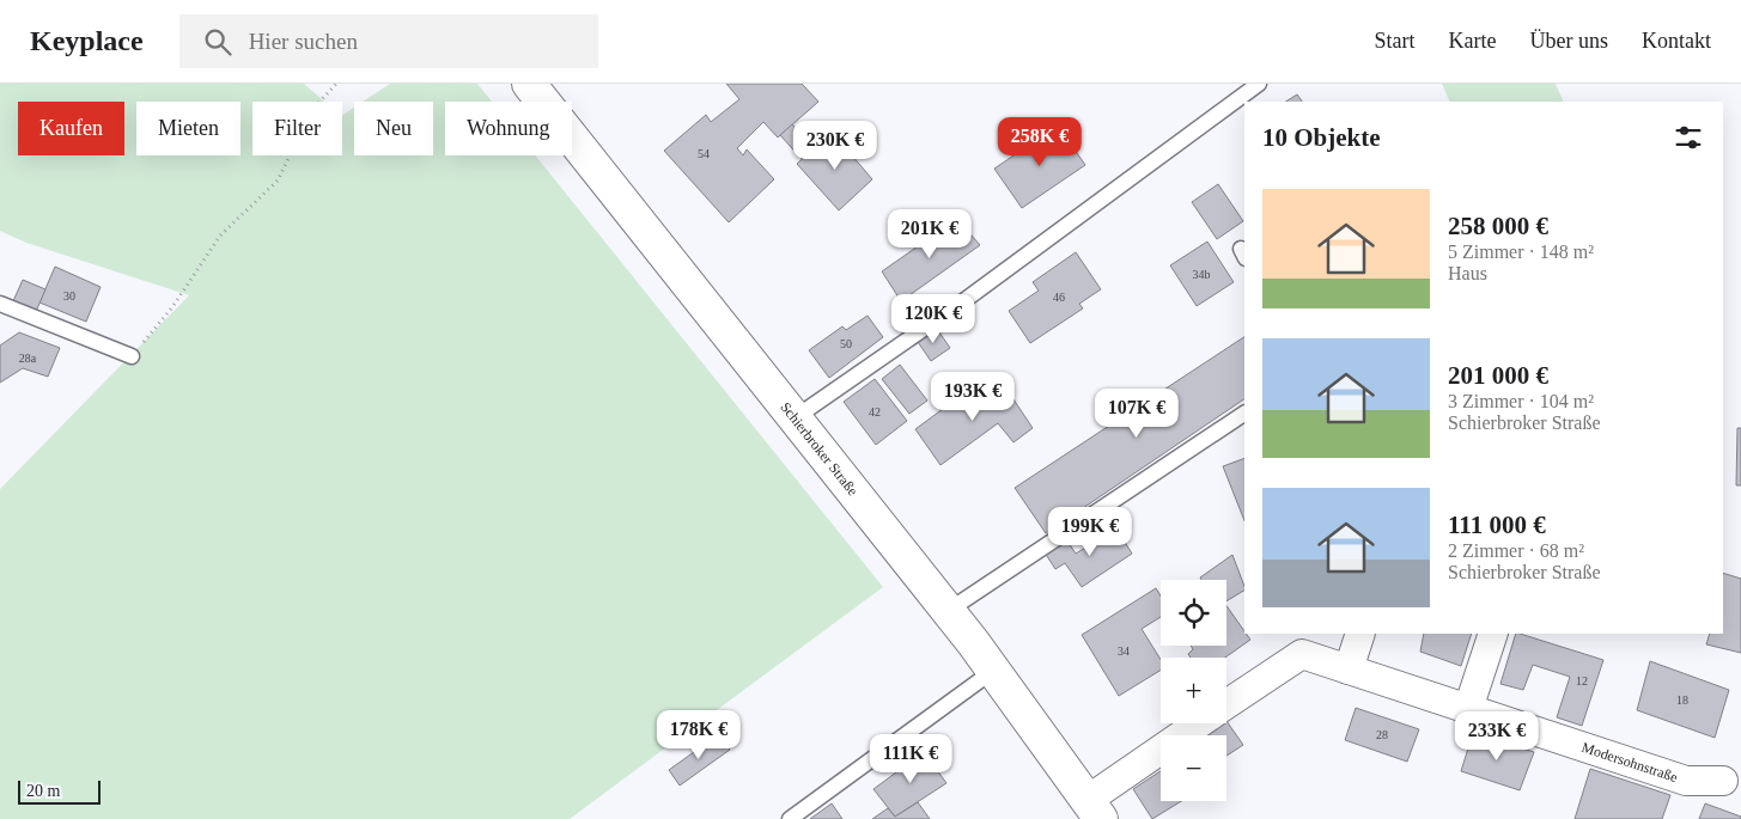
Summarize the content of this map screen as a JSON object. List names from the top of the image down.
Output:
{
  "streets": {
    "main road": ["Schierbroker Straße"],
    "street": ["Modersohnstraße"]
  },
  "crossings": [
    ["Schierbroker Straße", "Modersohnstraße"]
  ],
  "house_numbers": [
    "54",
    "34b",
    "30",
    "46",
    "50",
    "28a",
    "42",
    "34",
    "12",
    "18",
    "28"
  ],
  "scale_bar": "20 m",
  "page": {
    "header": "Keyplace",
    "search": "Hier suchen",
    "nav": [
      "Start",
      "Karte",
      "Über uns",
      "Kontakt"
    ],
    "chip": [
      "Kaufen",
      "Mieten",
      "Filter",
      "Neu",
      "Wohnung"
    ],
    "heading": "10 Objekte",
    "price": [
      "258K €",
      "230K €",
      "201K €",
      "120K €",
      "193K €",
      "107K €",
      "199K €",
      "178K €",
      "233K €",
      "111K €"
    ],
    "list": [
      {
        "name": "258 000 €",
        "note": "5 Zimmer · 148 m² · Haus"
      },
      {
        "name": "201 000 €",
        "note": "3 Zimmer · 104 m² · Schierbroker Straße"
      },
      {
        "name": "111 000 €",
        "note": "2 Zimmer · 68 m² · Schierbroker Straße"
      }
    ],
    "map_buttons": ["+", "−"],
    "scale": "20 m"
  }
}
